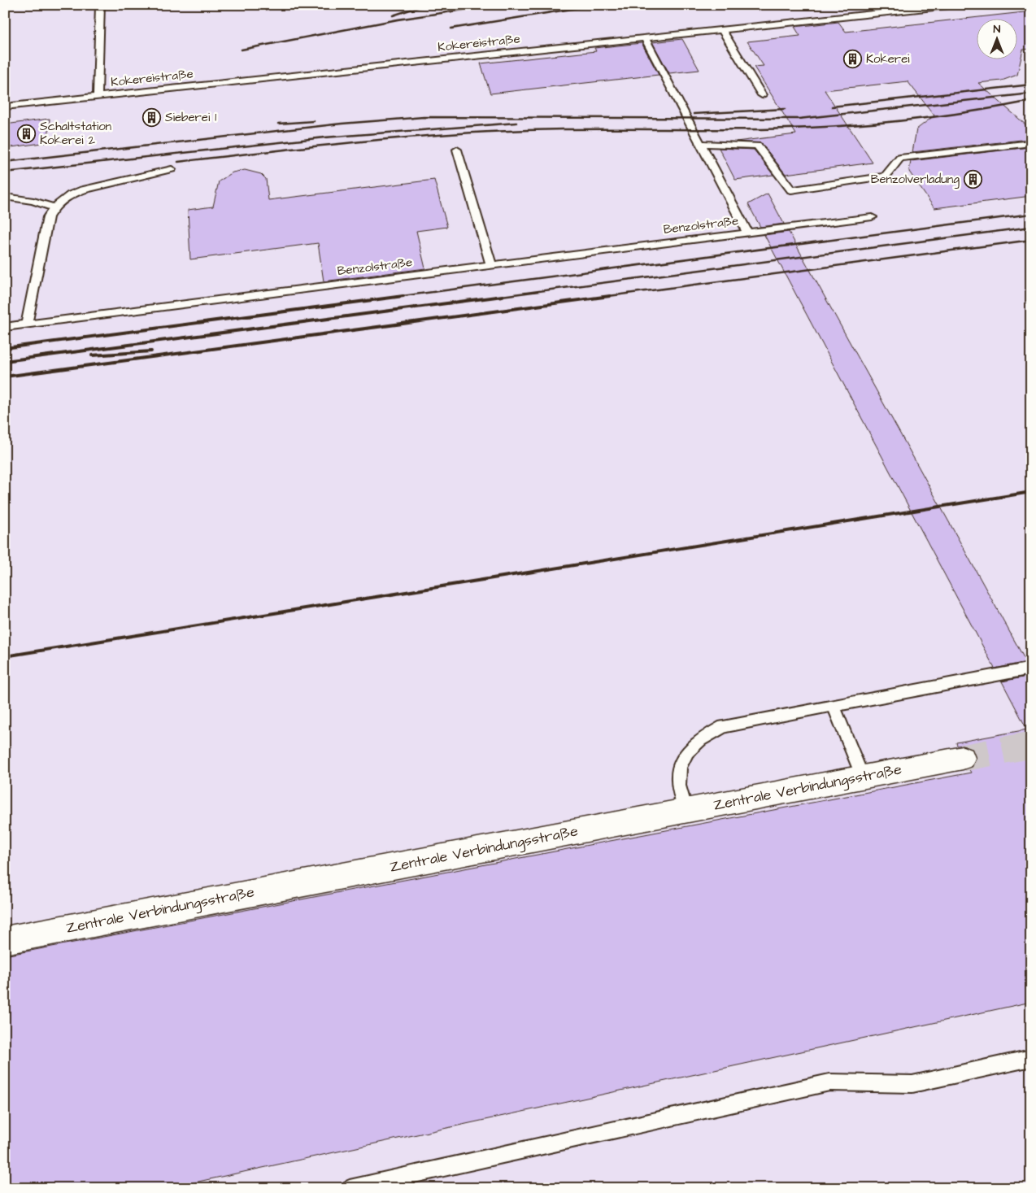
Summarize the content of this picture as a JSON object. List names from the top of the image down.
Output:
{
  "streets": {
    "street": ["Zentrale Verbindungsstraße"],
    "lane": ["Kokereistraße", "Benzolstraße"]
  },
  "crossings": [
    ["Kokereistraße", "Benzolstraße"]
  ],
  "places": {
    "building": [
      "Kokerei",
      "Sieberei 1",
      "Schaltstation Kokerei 2",
      "Benzolverladung"
    ]
  },
  "north": "top"
}
